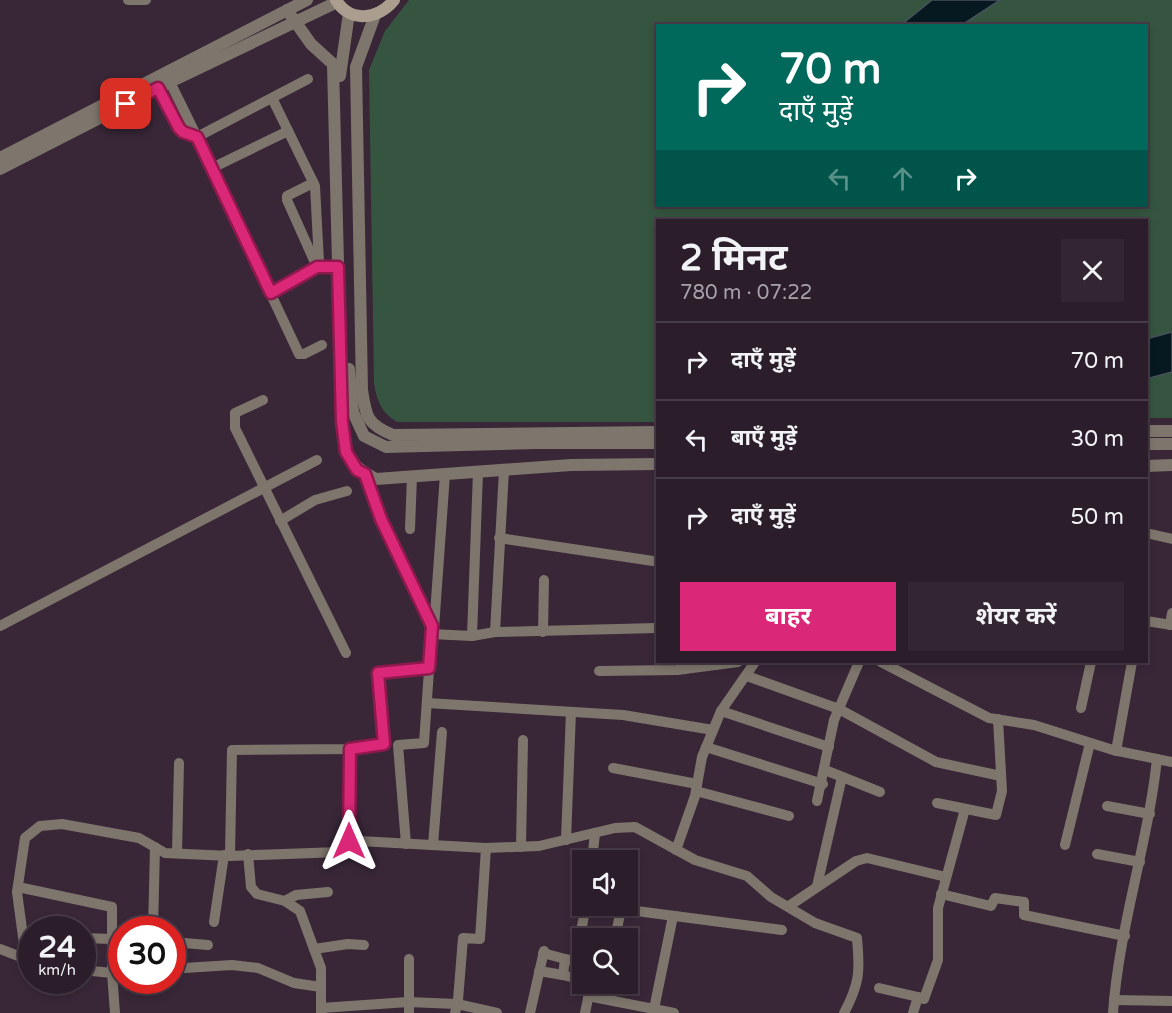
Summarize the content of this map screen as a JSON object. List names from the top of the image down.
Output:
{
  "page": {
    "turn": ["70 m", "दाएँ मुड़ें"],
    "heading": ["2 मिनट", "780 m · 07:22"],
    "list": [
      {
        "name": "दाएँ मुड़ें",
        "value": "70 m"
      },
      {
        "name": "बाएँ मुड़ें",
        "value": "30 m"
      },
      {
        "name": "दाएँ मुड़ें",
        "value": "50 m"
      }
    ],
    "buttons": ["बाहर", "शेयर करें"],
    "speed": "24 km/h",
    "limit": "30"
  }
}
